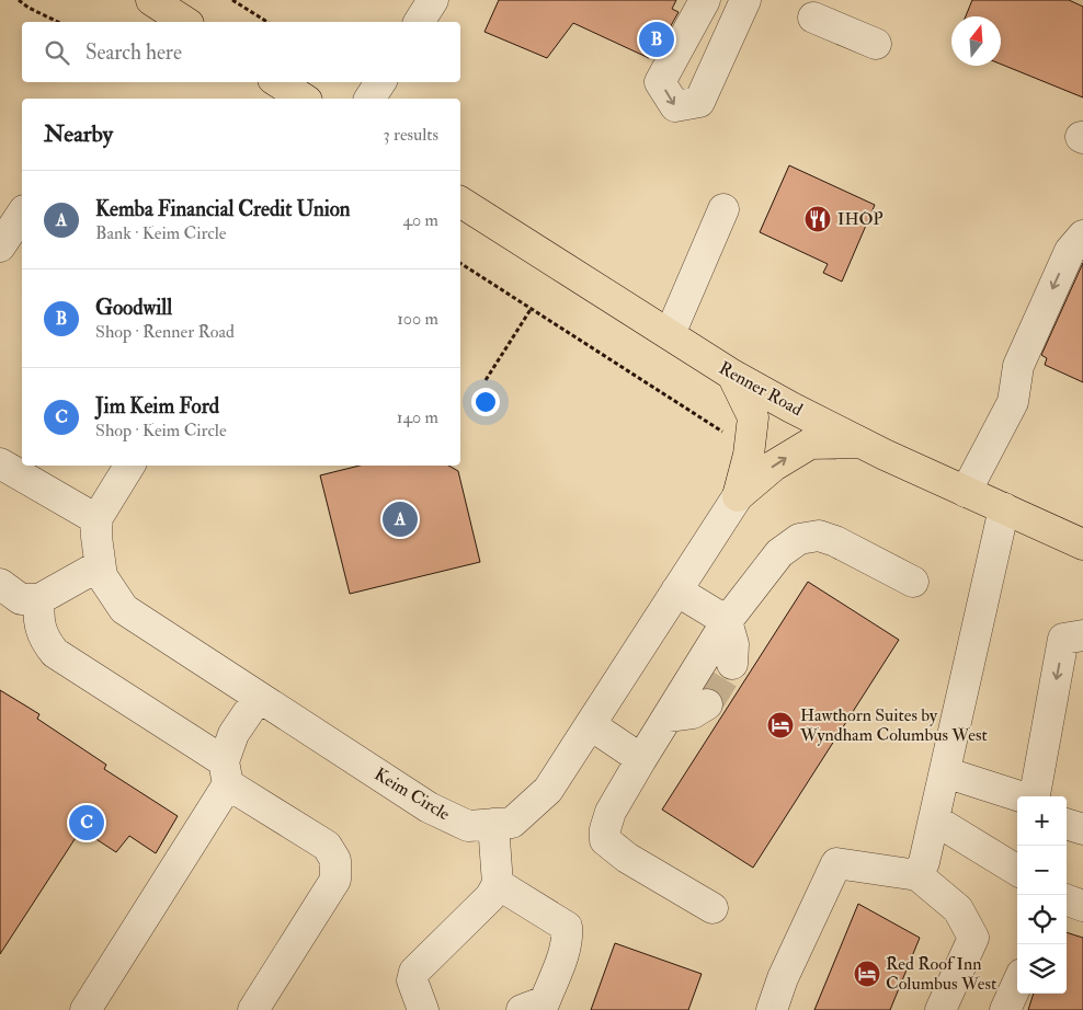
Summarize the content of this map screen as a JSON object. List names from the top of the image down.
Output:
{
  "streets": {
    "main road": ["Renner Road"],
    "street": ["Keim Circle"]
  },
  "places": {
    "restaurant": ["IHOP"],
    "hotel": ["Hawthorn Suites by Wyndham Columbus West", "Red Roof Inn Columbus West"]
  },
  "north": "top",
  "page": {
    "pins": ["B", "A", "C"],
    "search": "Search here",
    "heading": ["Nearby", "3 results"],
    "list": [
      {
        "mark": "A",
        "name": "Kemba Financial Credit Union",
        "note": "Bank · Keim Circle",
        "value": "40 m"
      },
      {
        "mark": "B",
        "name": "Goodwill",
        "note": "Shop · Renner Road",
        "value": "100 m"
      },
      {
        "mark": "C",
        "name": "Jim Keim Ford",
        "note": "Shop · Keim Circle",
        "value": "140 m"
      }
    ],
    "map_buttons": ["+", "−"]
  }
}
